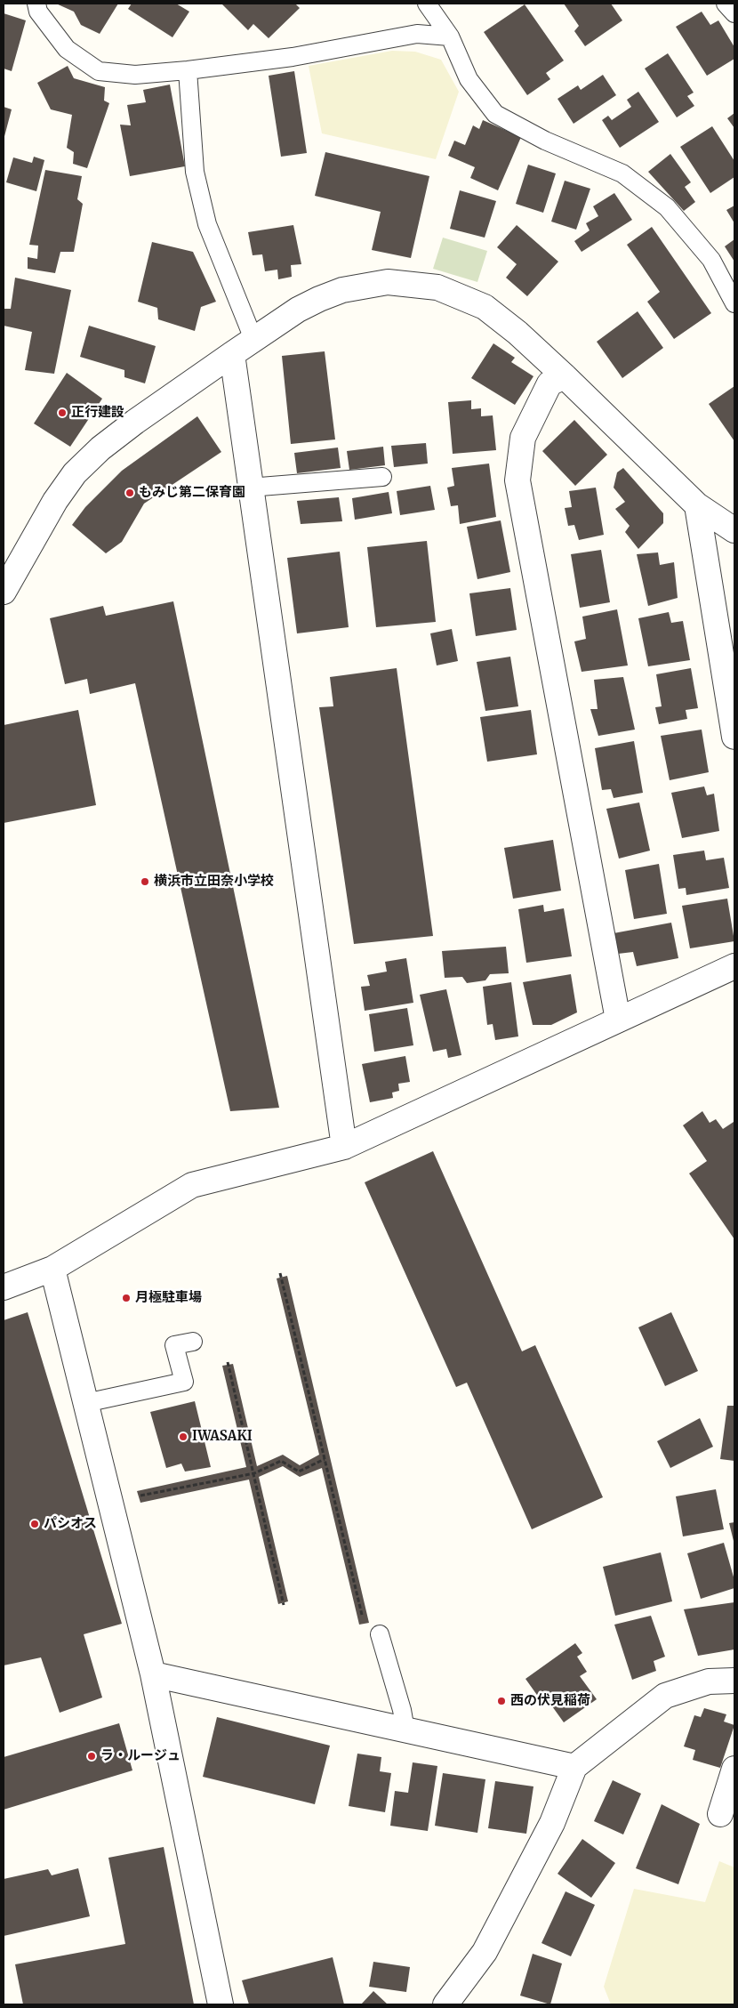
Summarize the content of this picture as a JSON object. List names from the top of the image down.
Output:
{
  "places": [
    "正行建設",
    "もみじ第二保育園",
    "横浜市立田奈小学校",
    "月極駐車場",
    "IWASAKI",
    "パシオス",
    "西の伏見稲荷",
    "ラ・ルージュ"
  ]
}
